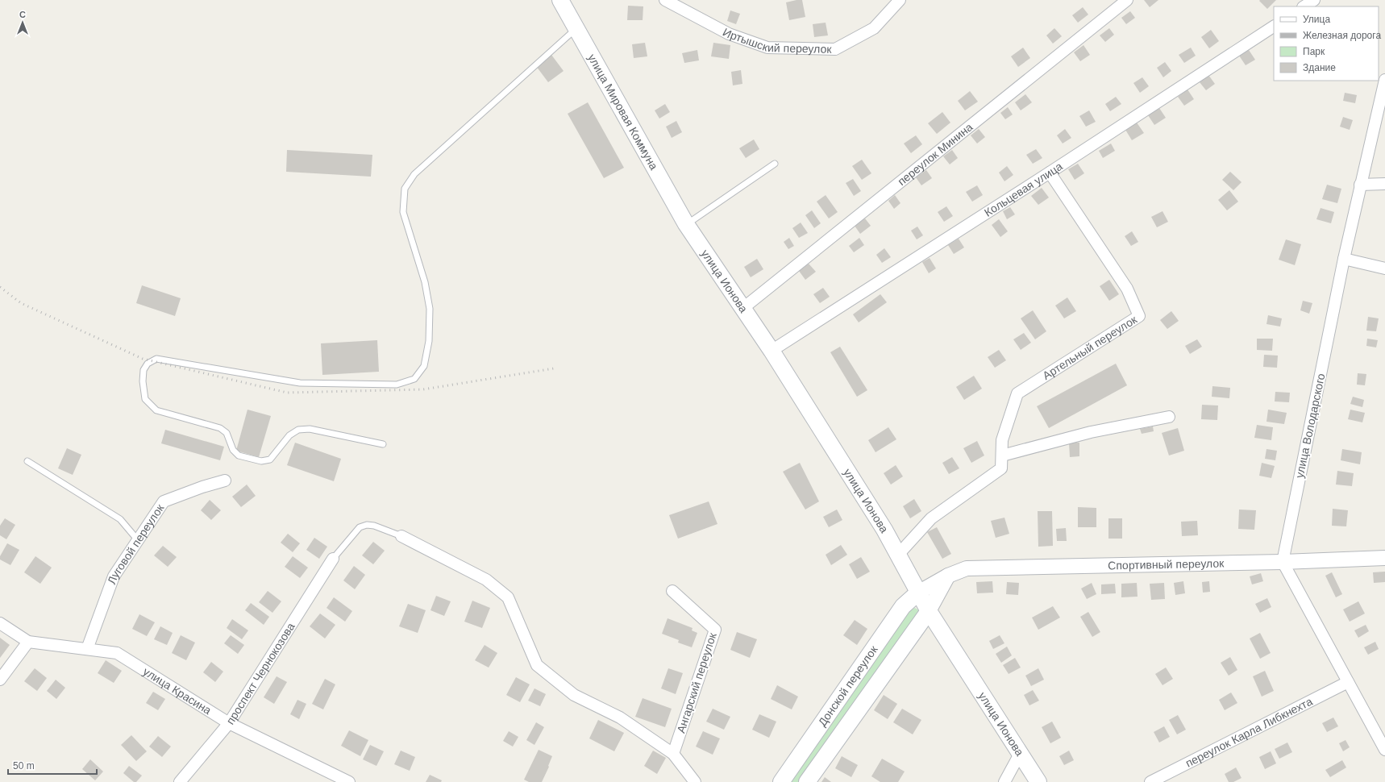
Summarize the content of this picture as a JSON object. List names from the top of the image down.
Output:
{
  "streets": {
    "main road": ["улица Мировая Коммуна", "улица Ионова", "Донской переулок"],
    "street": [
      "Иртышский переулок",
      "переулок Минина",
      "Кольцевая улица",
      "Артельный переулок",
      "улица Володарского",
      "Луговой переулок",
      "Спортивный переулок",
      "проспект Чернокозова",
      "Ангарский переулок",
      "улица Красина",
      "переулок Карла Либкнехта"
    ]
  },
  "crossings": [
    ["улица Мировая Коммуна", "улица Ионова"],
    ["переулок Минина", "улица Ионова"],
    ["Кольцевая улица", "улица Ионова"],
    ["Кольцевая улица", "Артельный переулок"],
    ["улица Ионова", "Артельный переулок"],
    ["улица Ионова", "Спортивный переулок"],
    ["улица Ионова", "Донской переулок"],
    ["улица Володарского", "Спортивный переулок"],
    ["Луговой переулок", "улица Красина"],
    ["Спортивный переулок", "Донской переулок"],
    ["проспект Чернокозова", "улица Красина"]
  ],
  "legend": [
    "Улица",
    "Железная дорога",
    "Парк",
    "Здание"
  ],
  "scale_bar": "50 m",
  "north": "top"
}
